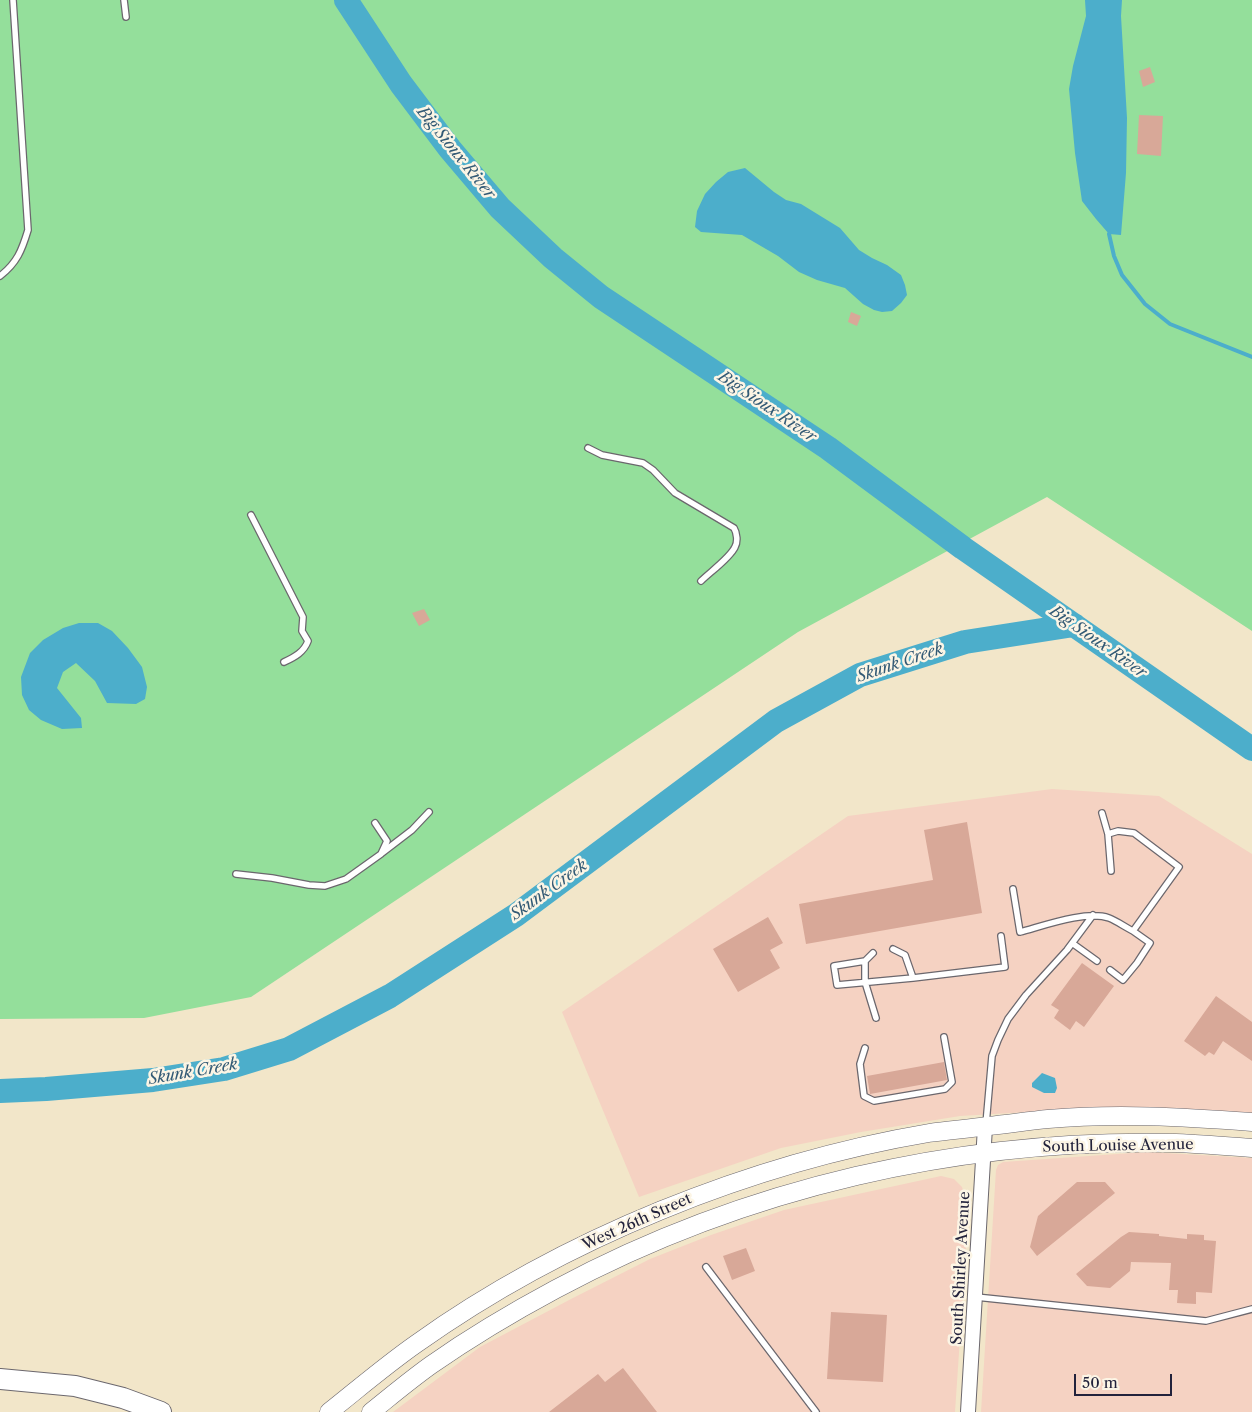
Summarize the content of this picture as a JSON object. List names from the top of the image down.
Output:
{
  "streets": {
    "main road": ["South Louise Avenue", "West 26th Street"],
    "street": ["South Shirley Avenue"]
  },
  "crossings": [
    ["South Louise Avenue", "West 26th Street"],
    ["South Louise Avenue", "South Shirley Avenue"],
    ["West 26th Street", "South Shirley Avenue"]
  ],
  "water": ["Big Sioux River", "Skunk Creek"],
  "scale_bar": "50 m"
}
